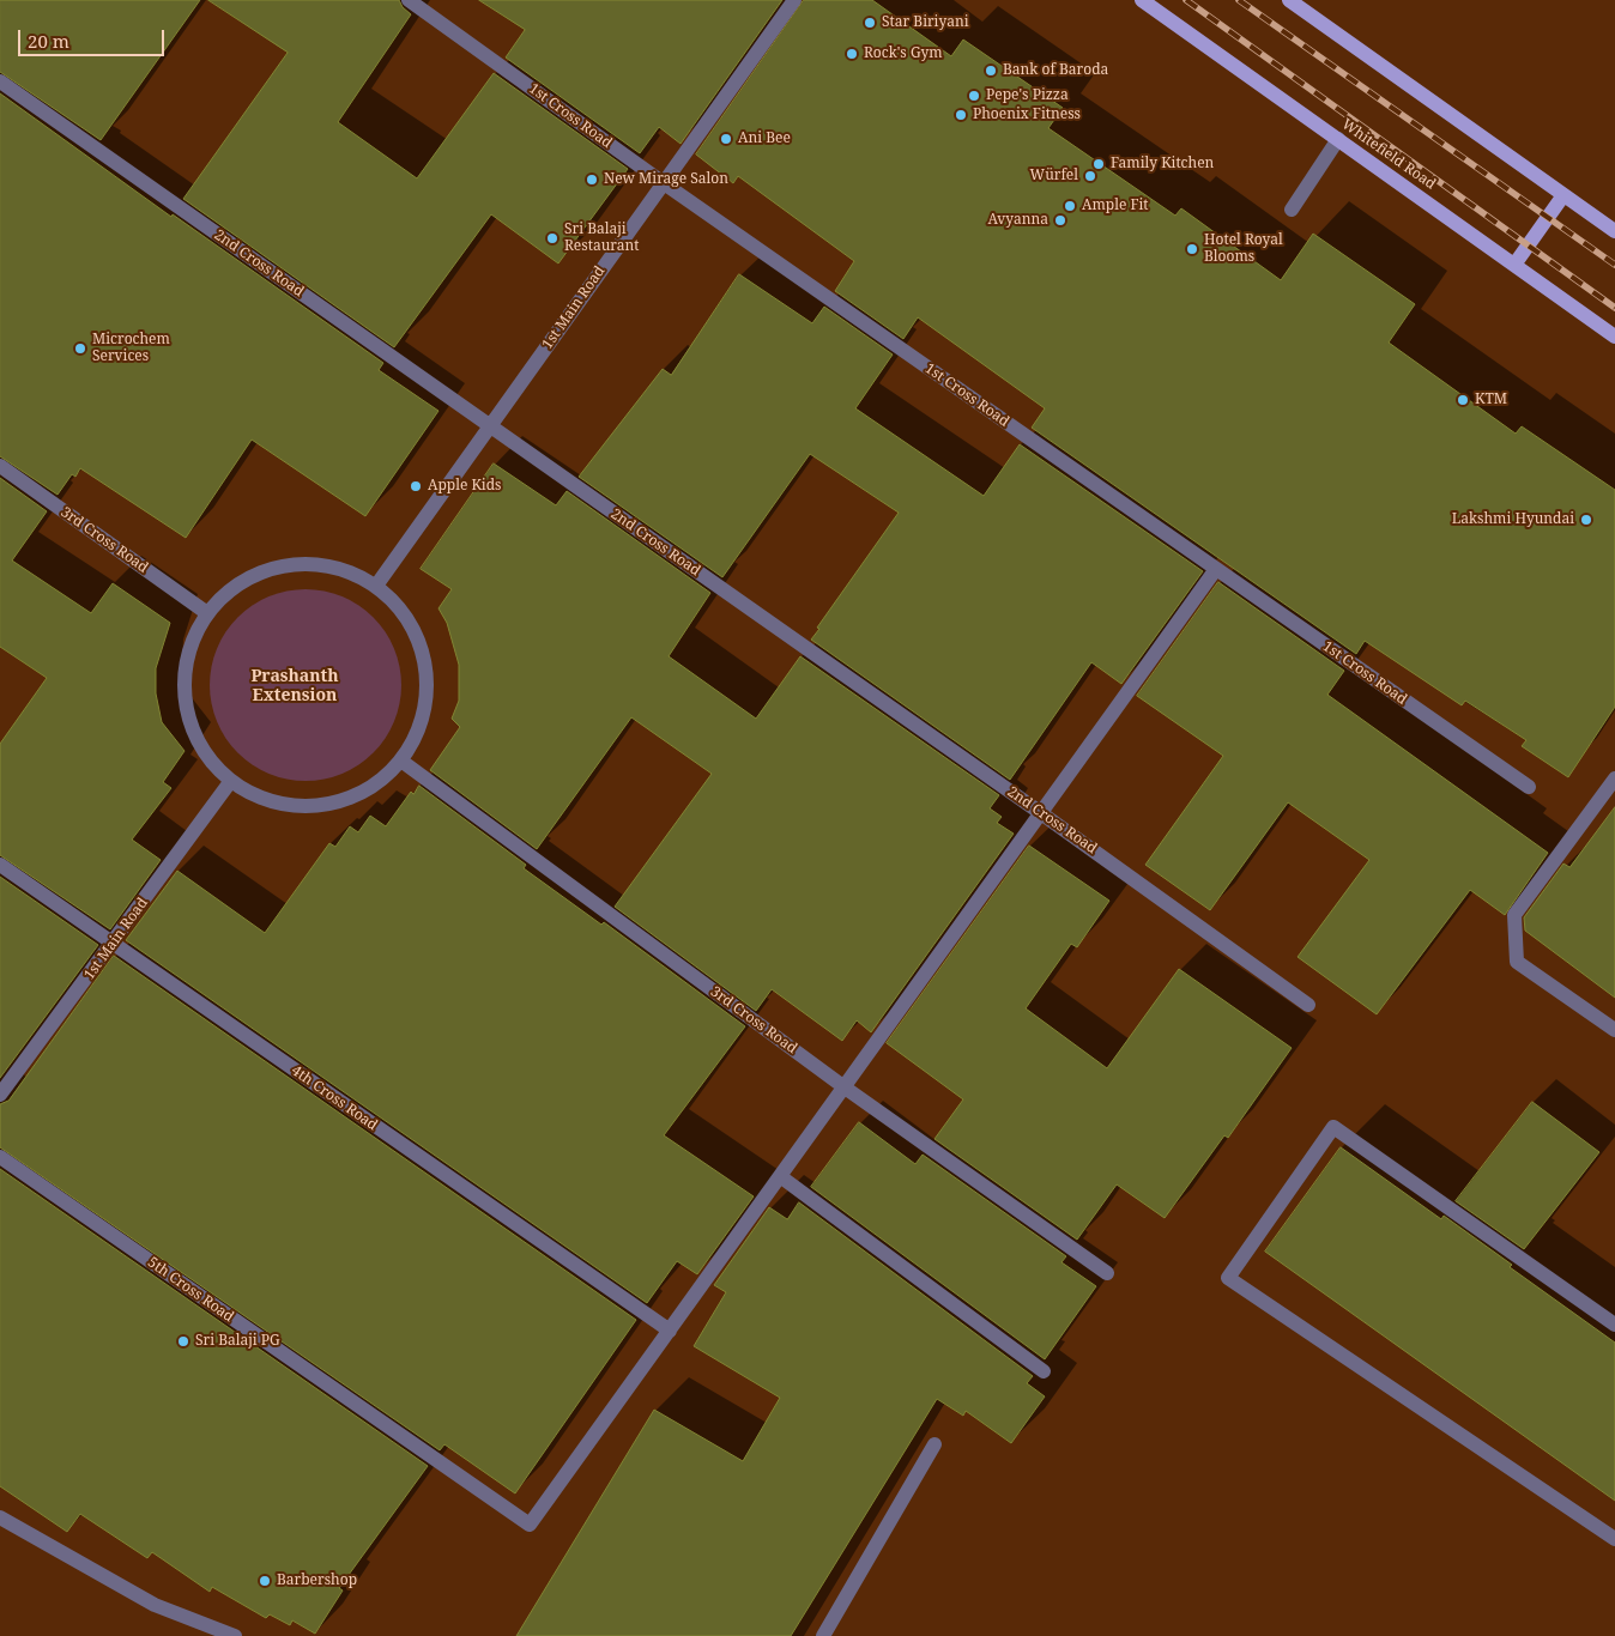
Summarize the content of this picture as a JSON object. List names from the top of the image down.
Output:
{
  "streets": {
    "main road": ["Whitefield Road"],
    "street": [
      "1st Cross Road",
      "2nd Cross Road",
      "1st Main Road",
      "3rd Cross Road",
      "4th Cross Road",
      "5th Cross Road"
    ]
  },
  "crossings": [
    ["1st Cross Road", "1st Main Road"],
    ["2nd Cross Road", "1st Main Road"],
    ["1st Main Road", "4th Cross Road"],
    ["4th Cross Road", "5th Cross Road"]
  ],
  "districts": ["Prashanth Extension"],
  "places": [
    "Star Biriyani",
    "Rock's Gym",
    "Bank of Baroda",
    "Pepe's Pizza",
    "Phoenix Fitness",
    "Ani Bee",
    "Family Kitchen",
    "Würfel",
    "New Mirage Salon",
    "Ample Fit",
    "Avyanna",
    "Sri Balaji Restaurant",
    "Hotel Royal Blooms",
    "Microchem Services",
    "KTM",
    "Apple Kids",
    "Lakshmi Hyundai",
    "Sri Balaji PG",
    "Barbershop"
  ],
  "scale_bar": "20 m"
}
